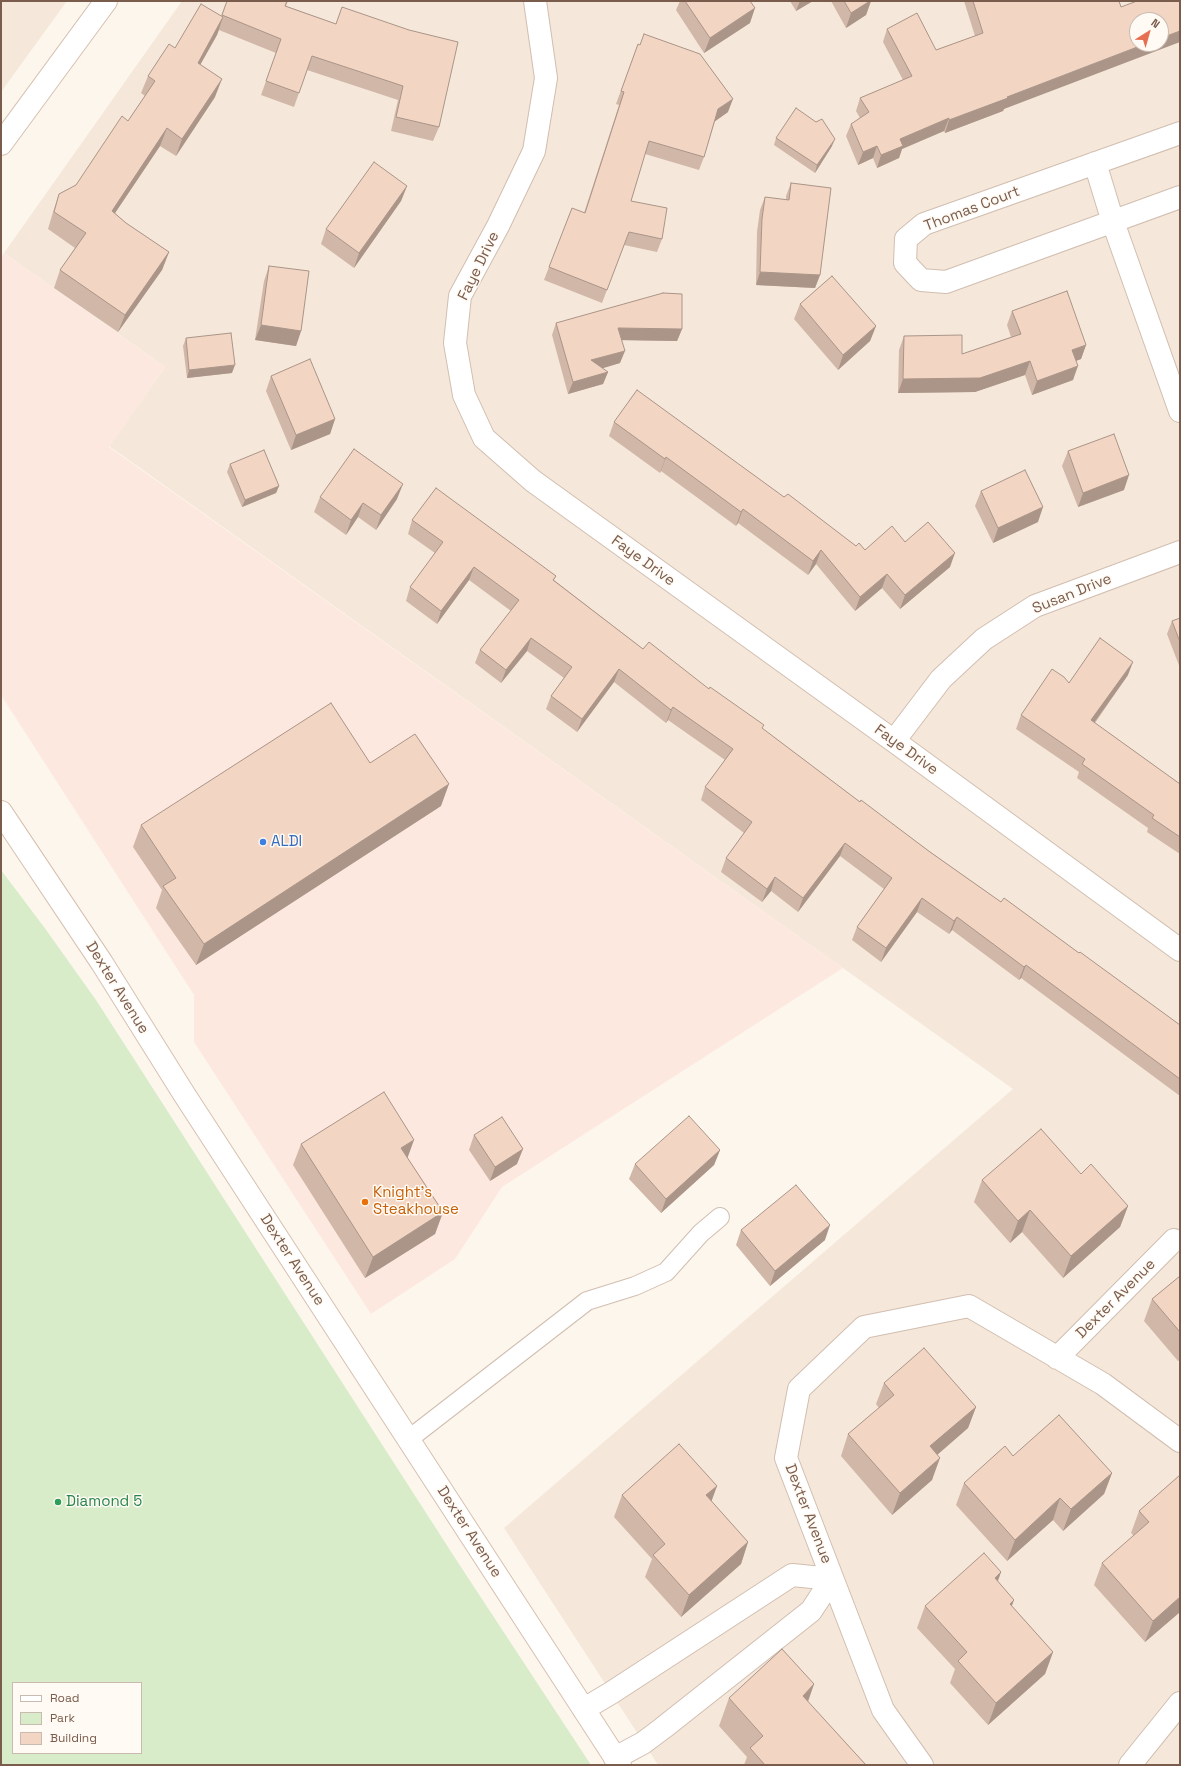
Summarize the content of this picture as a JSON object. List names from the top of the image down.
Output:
{
  "streets": {
    "street": [
      "Thomas Court",
      "Faye Drive",
      "Susan Drive",
      "Dexter Avenue"
    ]
  },
  "crossings": [
    ["Faye Drive", "Susan Drive"]
  ],
  "places": ["ALDI", "Knight's Steakhouse", "Diamond 5"],
  "legend": ["Road", "Park", "Building"],
  "north": "top right"
}
